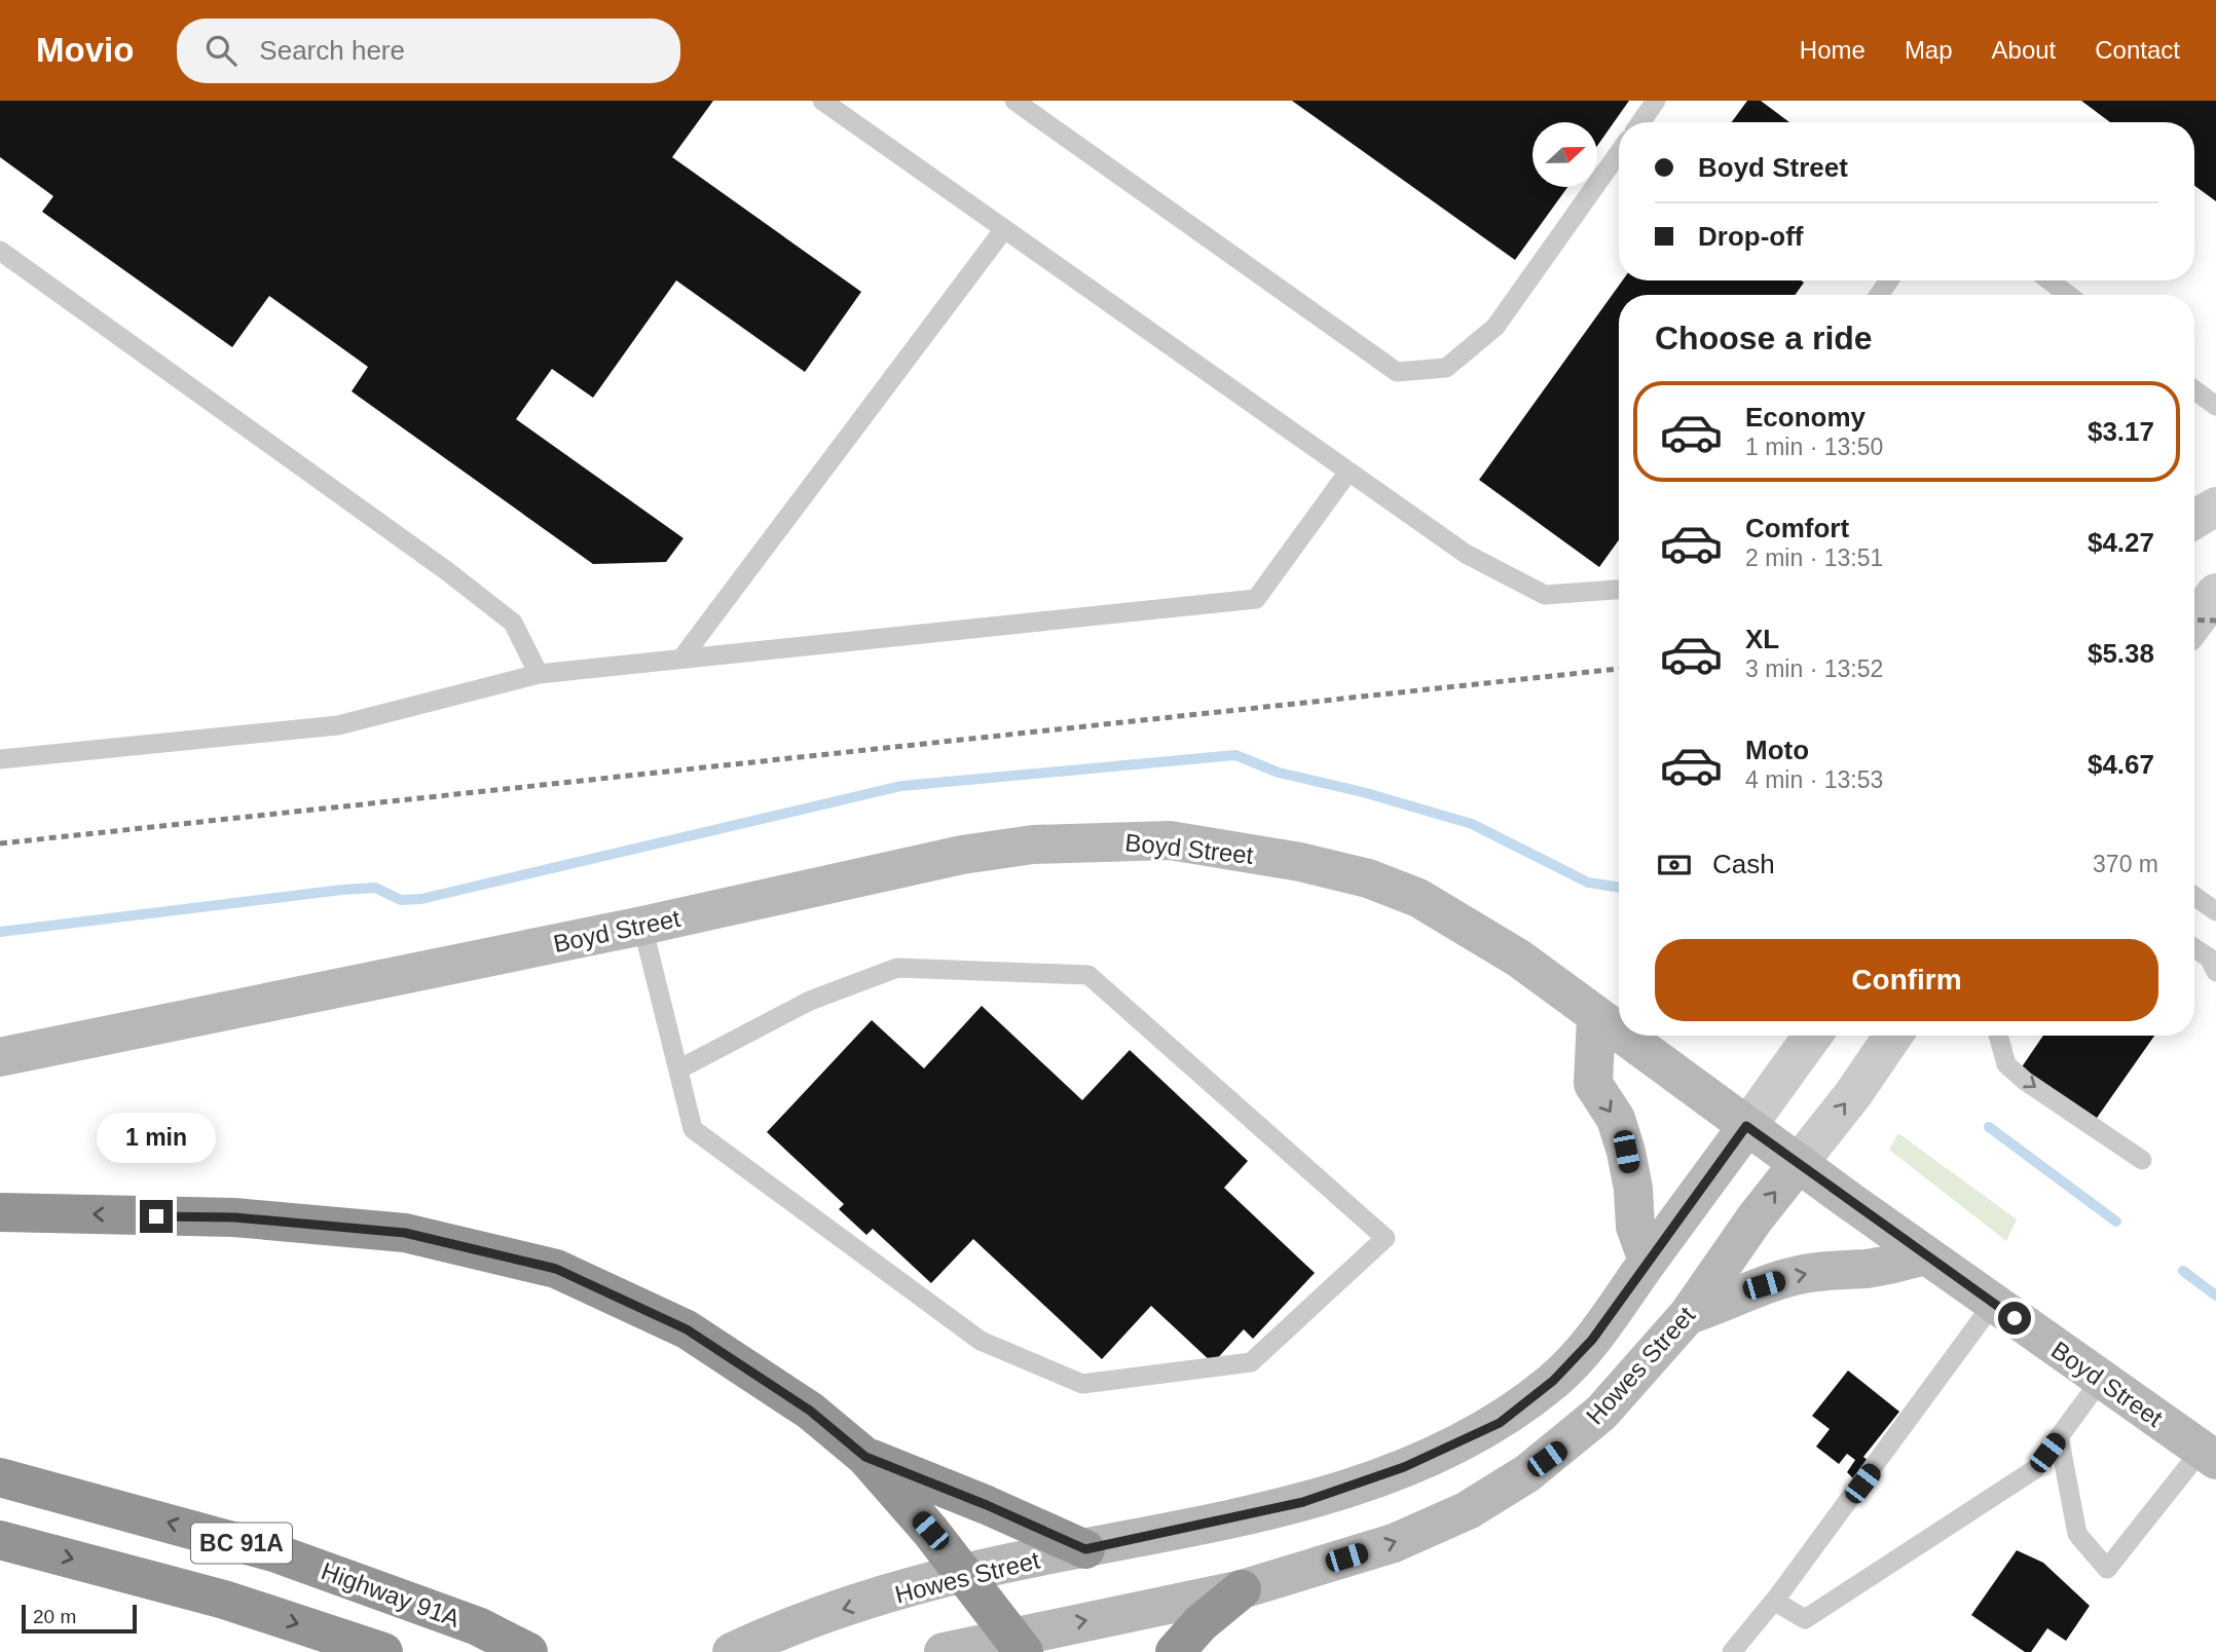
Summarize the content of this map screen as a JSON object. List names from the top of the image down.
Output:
{
  "streets": {
    "highway": ["BC 91A", "Highway 91A"],
    "main road": ["Boyd Street", "Howes Street"]
  },
  "crossings": [
    ["Boyd Street", "Howes Street"]
  ],
  "scale_bar": "20 m",
  "north": "right",
  "page": {
    "header": "Movio",
    "search": "Search here",
    "nav": [
      "Home",
      "Map",
      "About",
      "Contact"
    ],
    "banner": ["Boyd Street", "Drop-off"],
    "heading": "Choose a ride",
    "list": [
      {
        "name": "Economy",
        "note": "1 min · 13:50",
        "value": "$3.17"
      },
      {
        "name": "Comfort",
        "note": "2 min · 13:51",
        "value": "$4.27"
      },
      {
        "name": "XL",
        "note": "3 min · 13:52",
        "value": "$5.38"
      },
      {
        "name": "Moto",
        "note": "4 min · 13:53",
        "value": "$4.67"
      }
    ],
    "pay": ["Cash", "370 m"],
    "buttons": "Confirm",
    "bubble": "1 min",
    "scale": "20 m"
  }
}
